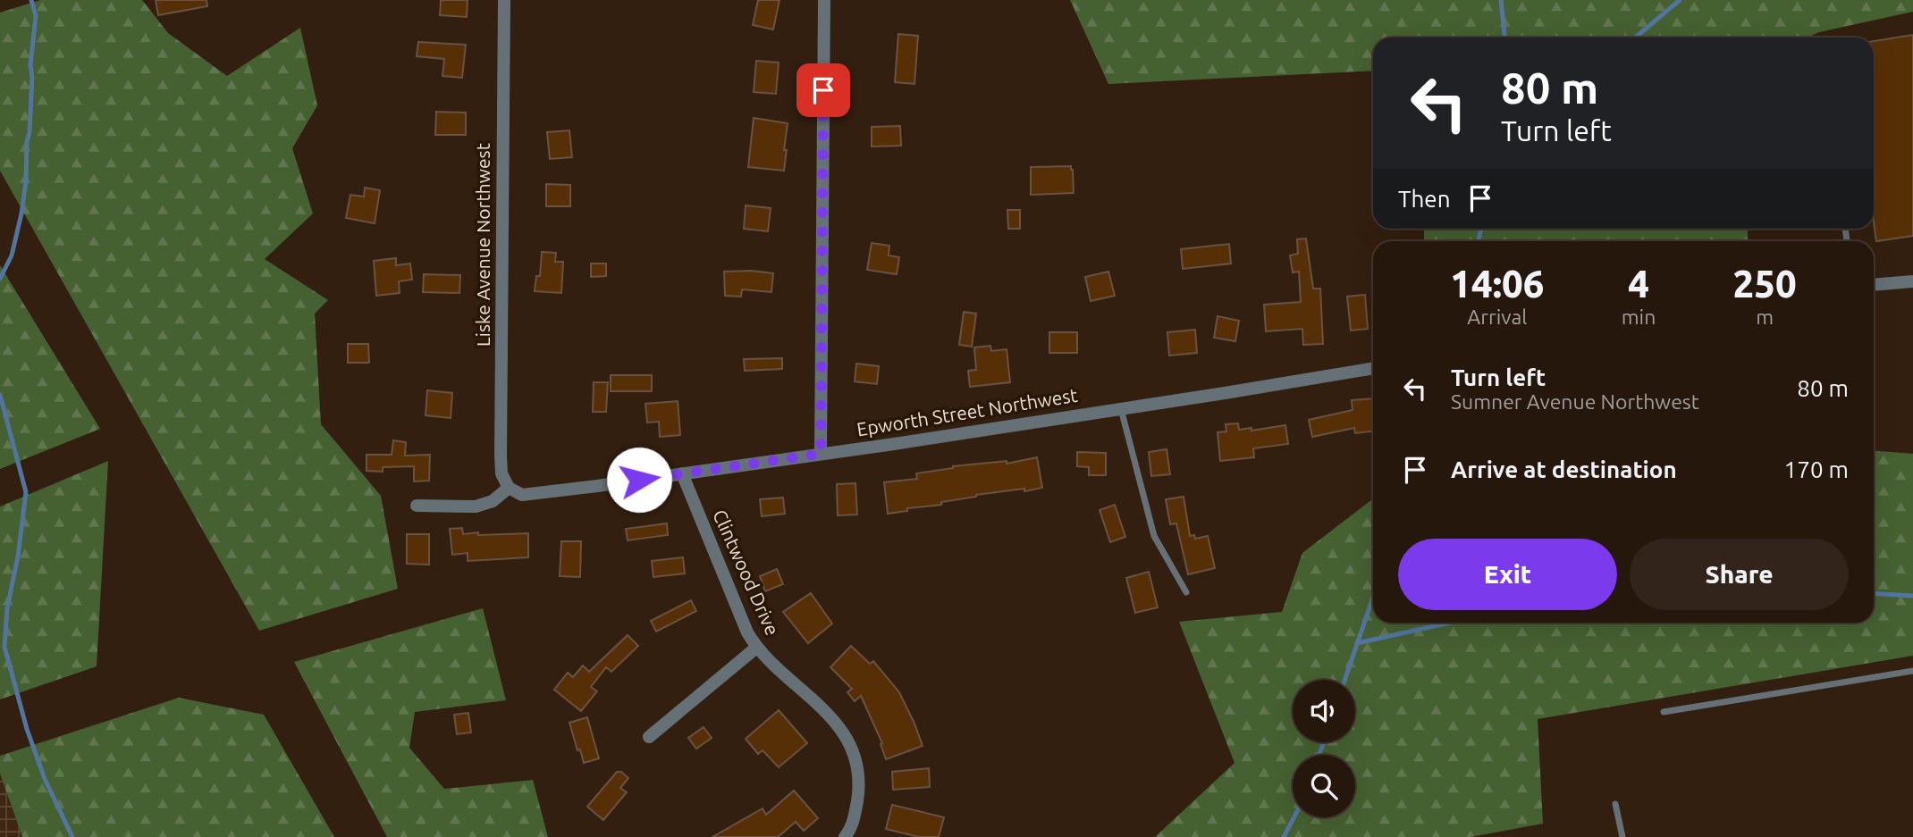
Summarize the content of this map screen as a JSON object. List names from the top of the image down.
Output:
{
  "streets": {
    "street": ["Liske Avenue Northwest", "Epworth Street Northwest", "Clintwood Drive"]
  },
  "crossings": [
    ["Liske Avenue Northwest", "Epworth Street Northwest"],
    ["Epworth Street Northwest", "Clintwood Drive"]
  ],
  "page": {
    "turn": ["80 m", "Turn left"],
    "then": "Then",
    "eta": [
      "14:06",
      "Arrival",
      "4",
      "min",
      "250",
      "m"
    ],
    "list": [
      {
        "name": "Turn left",
        "note": "Sumner Avenue Northwest",
        "value": "80 m"
      },
      {
        "name": "Arrive at destination",
        "value": "170 m"
      }
    ],
    "buttons": ["Exit", "Share"]
  }
}
